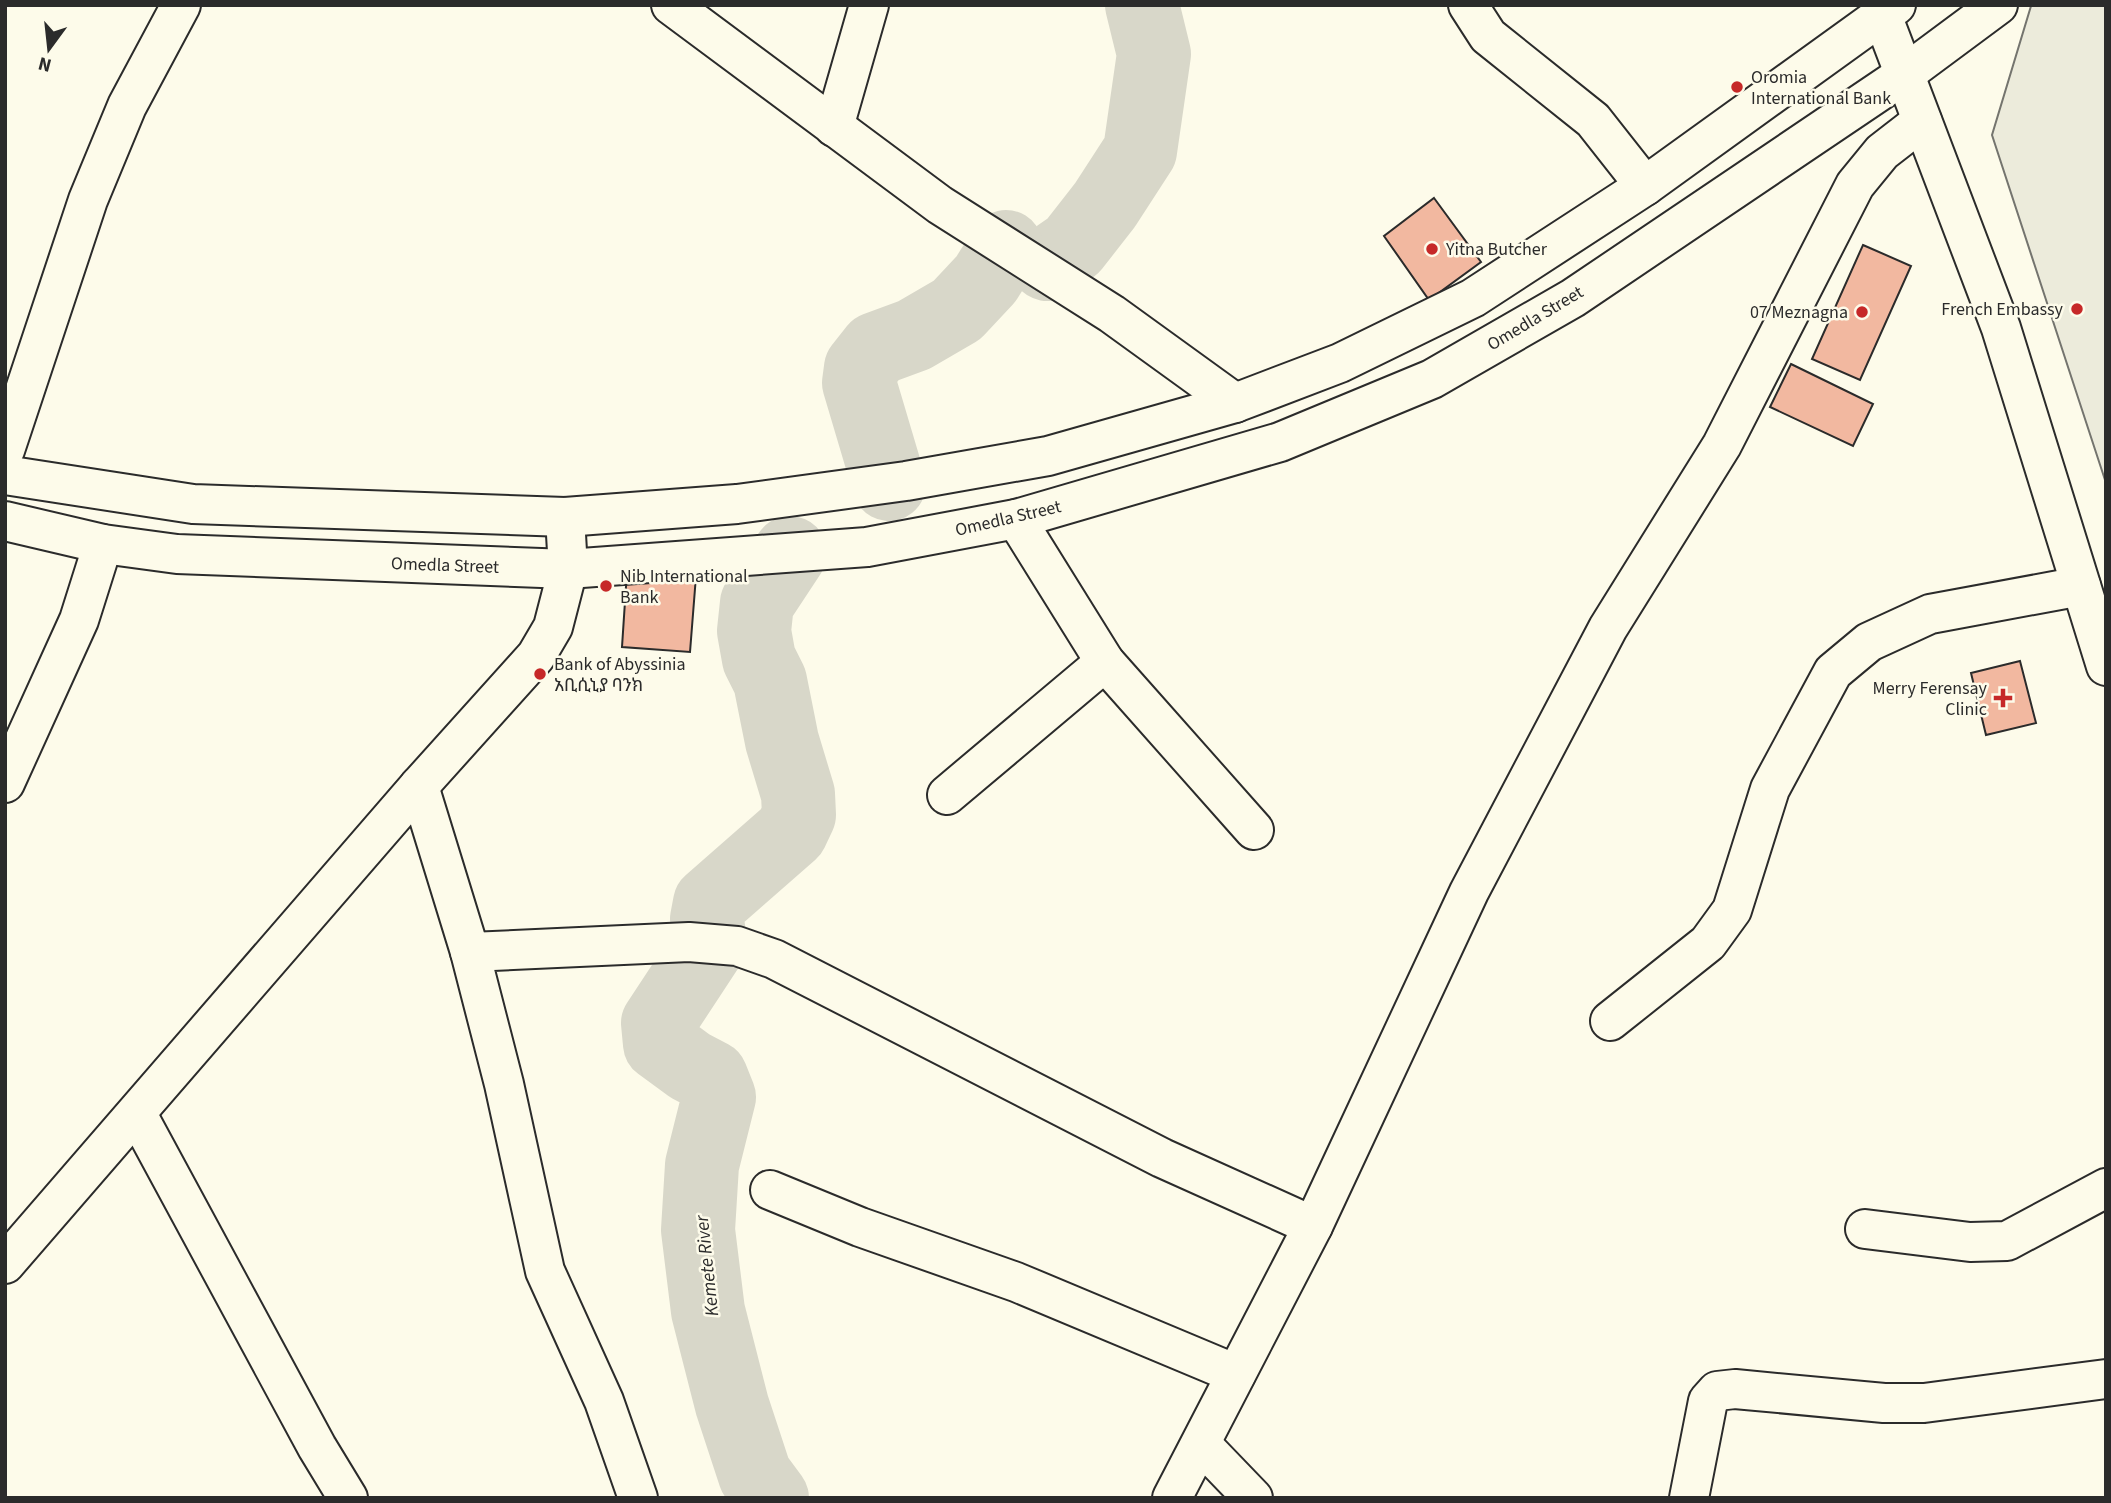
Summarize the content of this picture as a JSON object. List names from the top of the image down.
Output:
{
  "streets": {
    "street": ["Omedla Street"]
  },
  "water": ["Kemete River"],
  "places": {
    "other": [
      "Oromia International Bank",
      "Yitna Butcher",
      "French Embassy",
      "07 Meznagna",
      "Nib International Bank",
      "Bank of Abyssinia አቢሲኒያ ባንክ"
    ],
    "health": ["Merry Ferensay Clinic"]
  },
  "north": "bottom"
}
